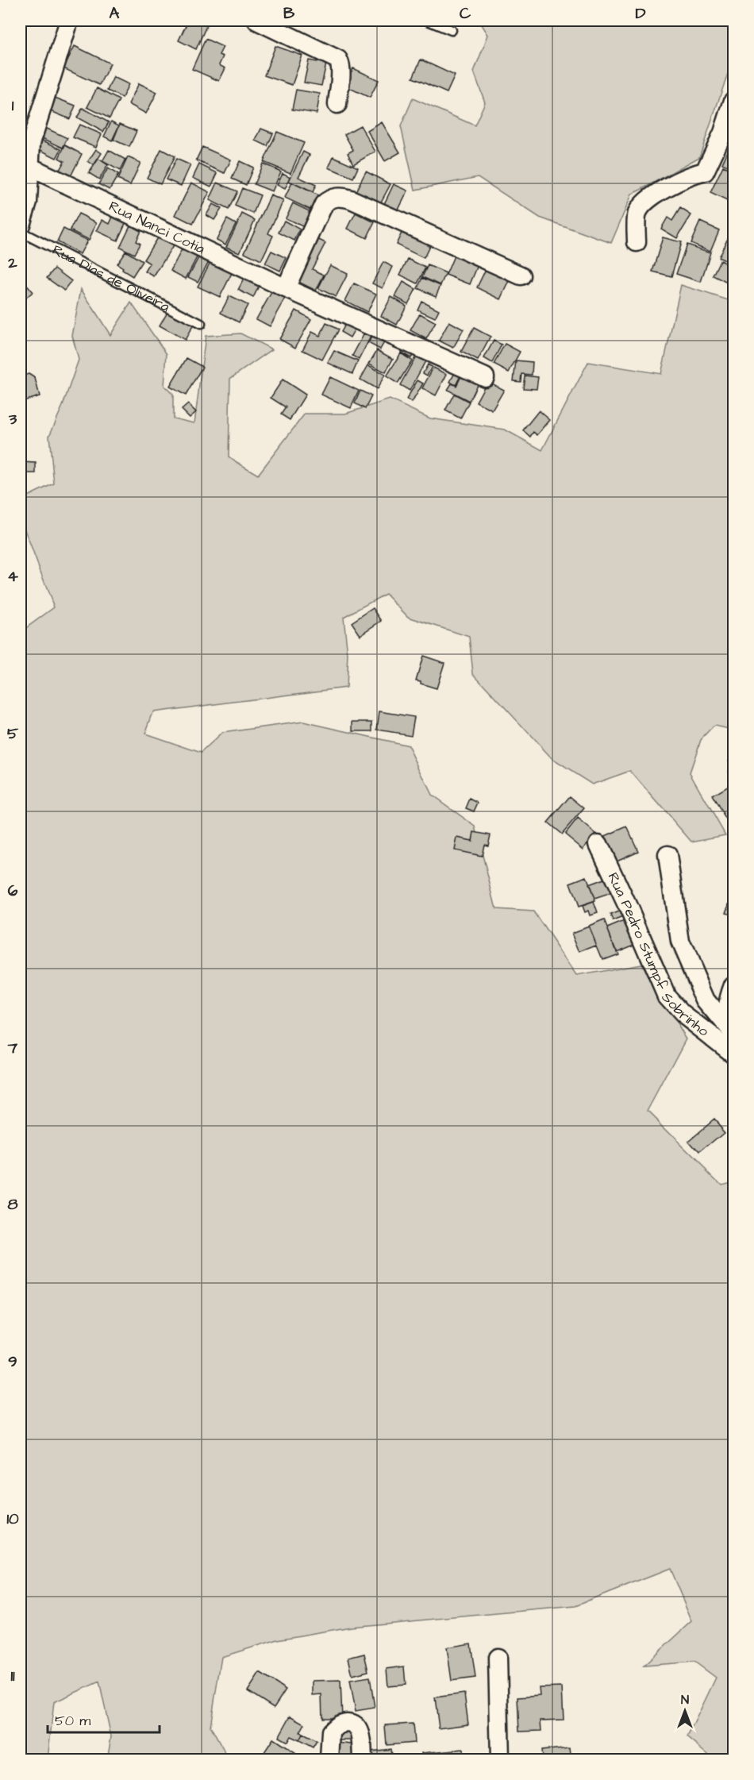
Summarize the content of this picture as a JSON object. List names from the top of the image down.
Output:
{
  "streets": {
    "street": ["Rua Nanci Cotia", "Rua Pedro Stumpf Sobrinho"],
    "lane": ["Rua Dias de Oliveira"]
  },
  "scale_bar": "50 m",
  "north": "top",
  "grid": {
    "columns": [
      "A",
      "B",
      "C",
      "D"
    ],
    "rows": [
      "1",
      "2",
      "3",
      "4",
      "5",
      "6",
      "7",
      "8",
      "9",
      "10",
      "11"
    ]
  }
}
